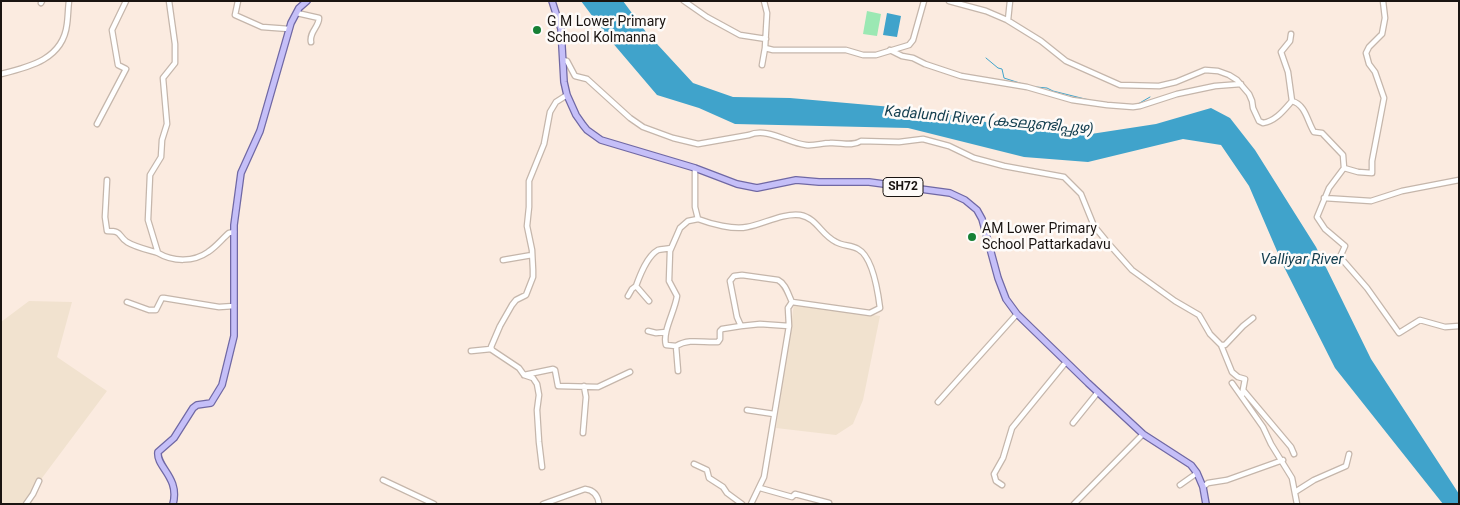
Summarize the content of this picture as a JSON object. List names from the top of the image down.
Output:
{
  "streets": {
    "main road": ["SH72"]
  },
  "water": ["Kadalundi River (കടലുണ്ടിപ്പുഴ)", "Valliyar River"],
  "places": ["G M Lower Primary School Kolmanna", "AM Lower Primary School Pattarkadavu"]
}
